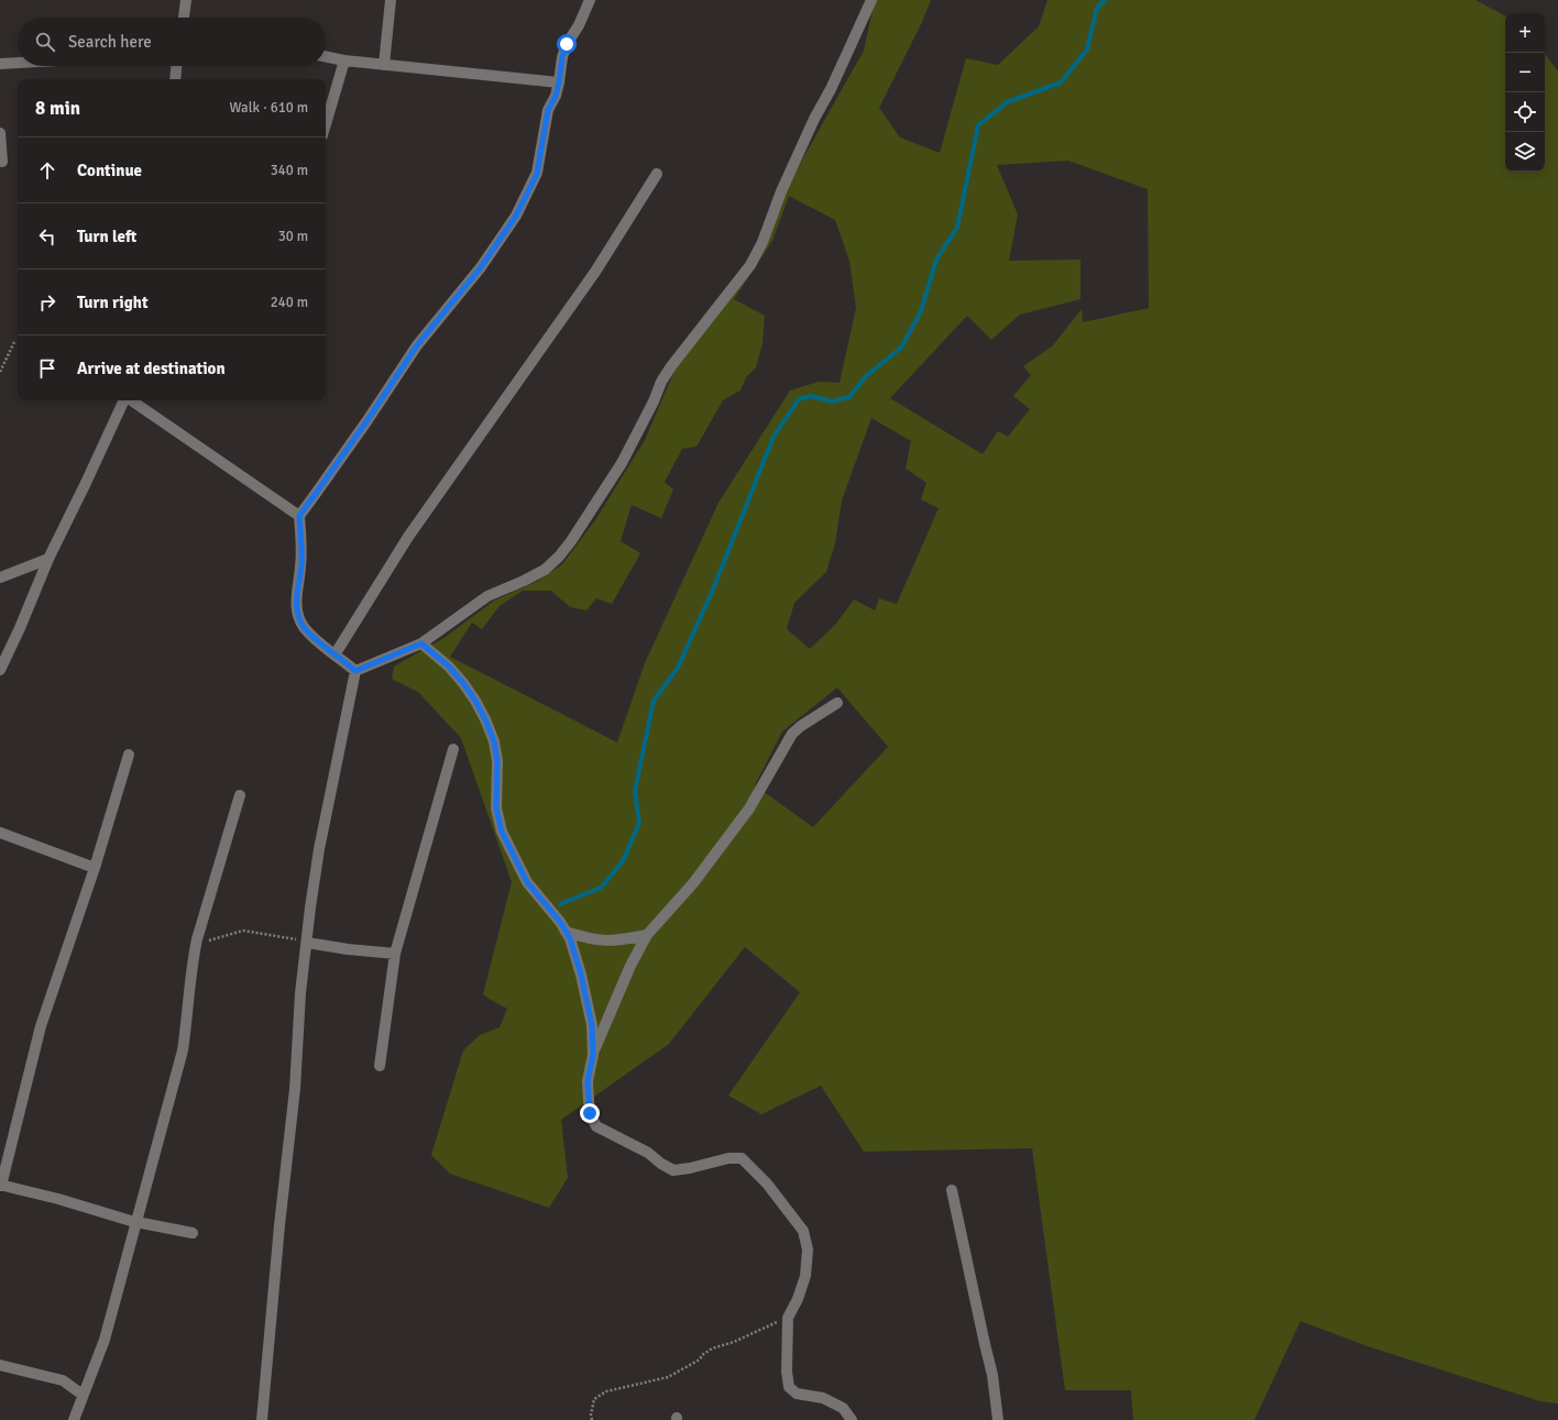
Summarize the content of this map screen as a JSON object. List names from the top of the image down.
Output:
{
  "page": {
    "map_buttons": ["+", "−"],
    "search": "Search here",
    "heading": ["8 min", "Walk · 610 m"],
    "list": [
      ["Continue", "340 m"],
      ["Turn left", "30 m"],
      ["Turn right", "240 m"],
      "Arrive at destination"
    ]
  }
}
